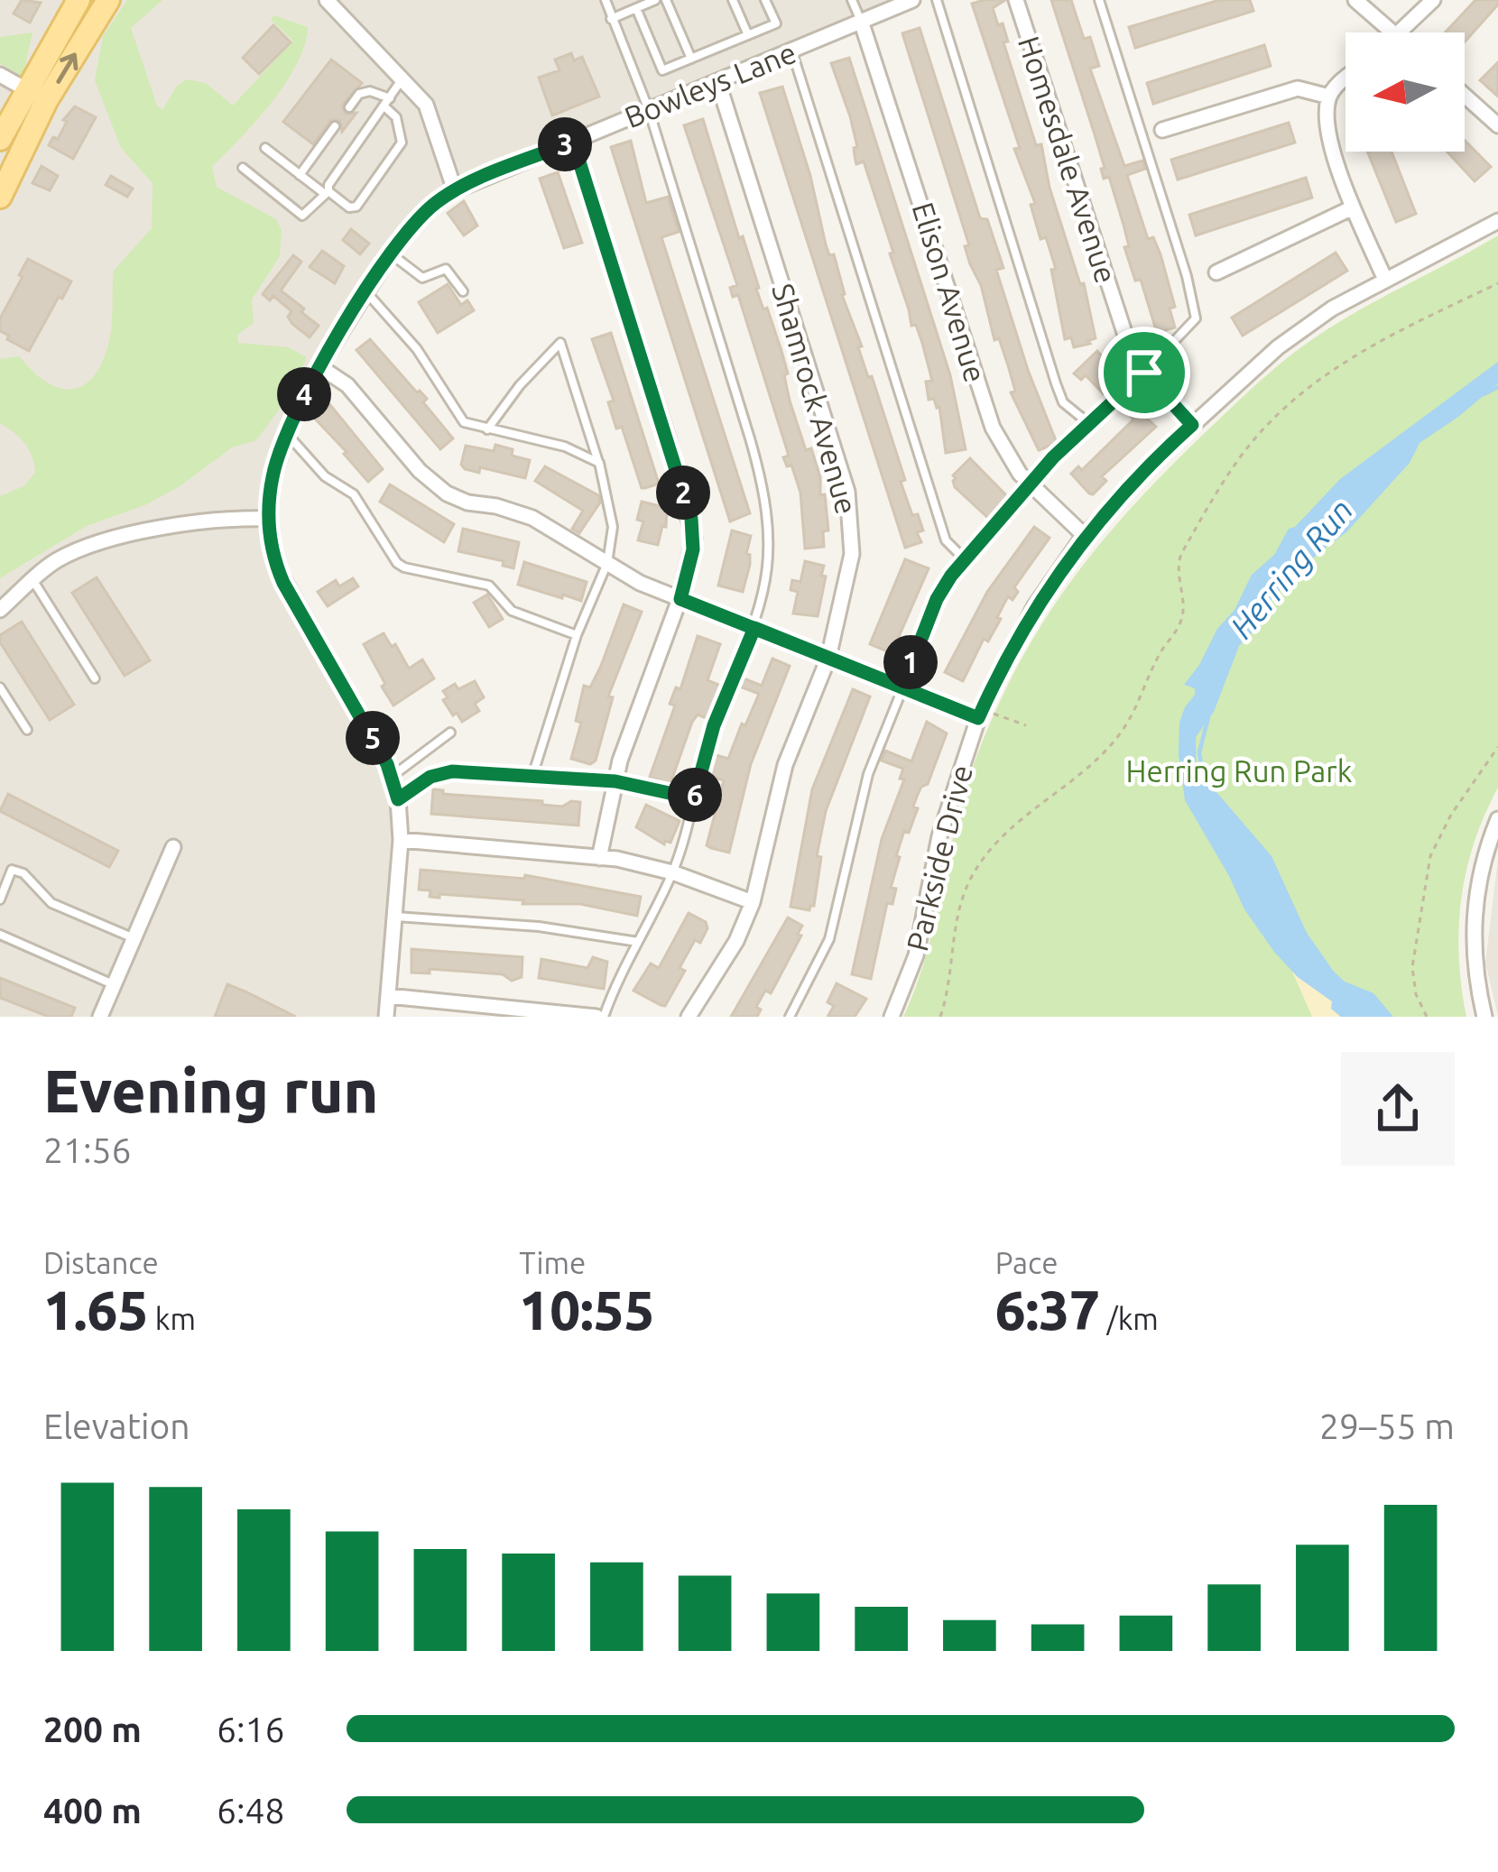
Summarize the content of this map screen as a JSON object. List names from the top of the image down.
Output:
{
  "streets": {
    "street": [
      "Bowleys Lane",
      "Homesdale Avenue",
      "Elison Avenue",
      "Shamrock Avenue",
      "Parkside Drive"
    ]
  },
  "crossings": [
    ["Bowleys Lane", "Elison Avenue"],
    ["Bowleys Lane", "Shamrock Avenue"],
    ["Homesdale Avenue", "Parkside Drive"],
    ["Elison Avenue", "Parkside Drive"]
  ],
  "water": ["Herring Run"],
  "parks": ["Herring Run Park"],
  "north": "left",
  "page": {
    "pins": [
      "3",
      "4",
      "2",
      "1",
      "5",
      "6"
    ],
    "heading": ["Evening run", "21:56"],
    "stats": [
      ["Distance", "1.65 km"],
      ["Time", "10:55"],
      ["Pace", "6:37 /km"]
    ],
    "chart": ["Elevation", "29–55 m"],
    "list": [
      {
        "name": "200 m",
        "note": "6:16"
      },
      {
        "name": "400 m",
        "note": "6:48"
      }
    ]
  }
}
